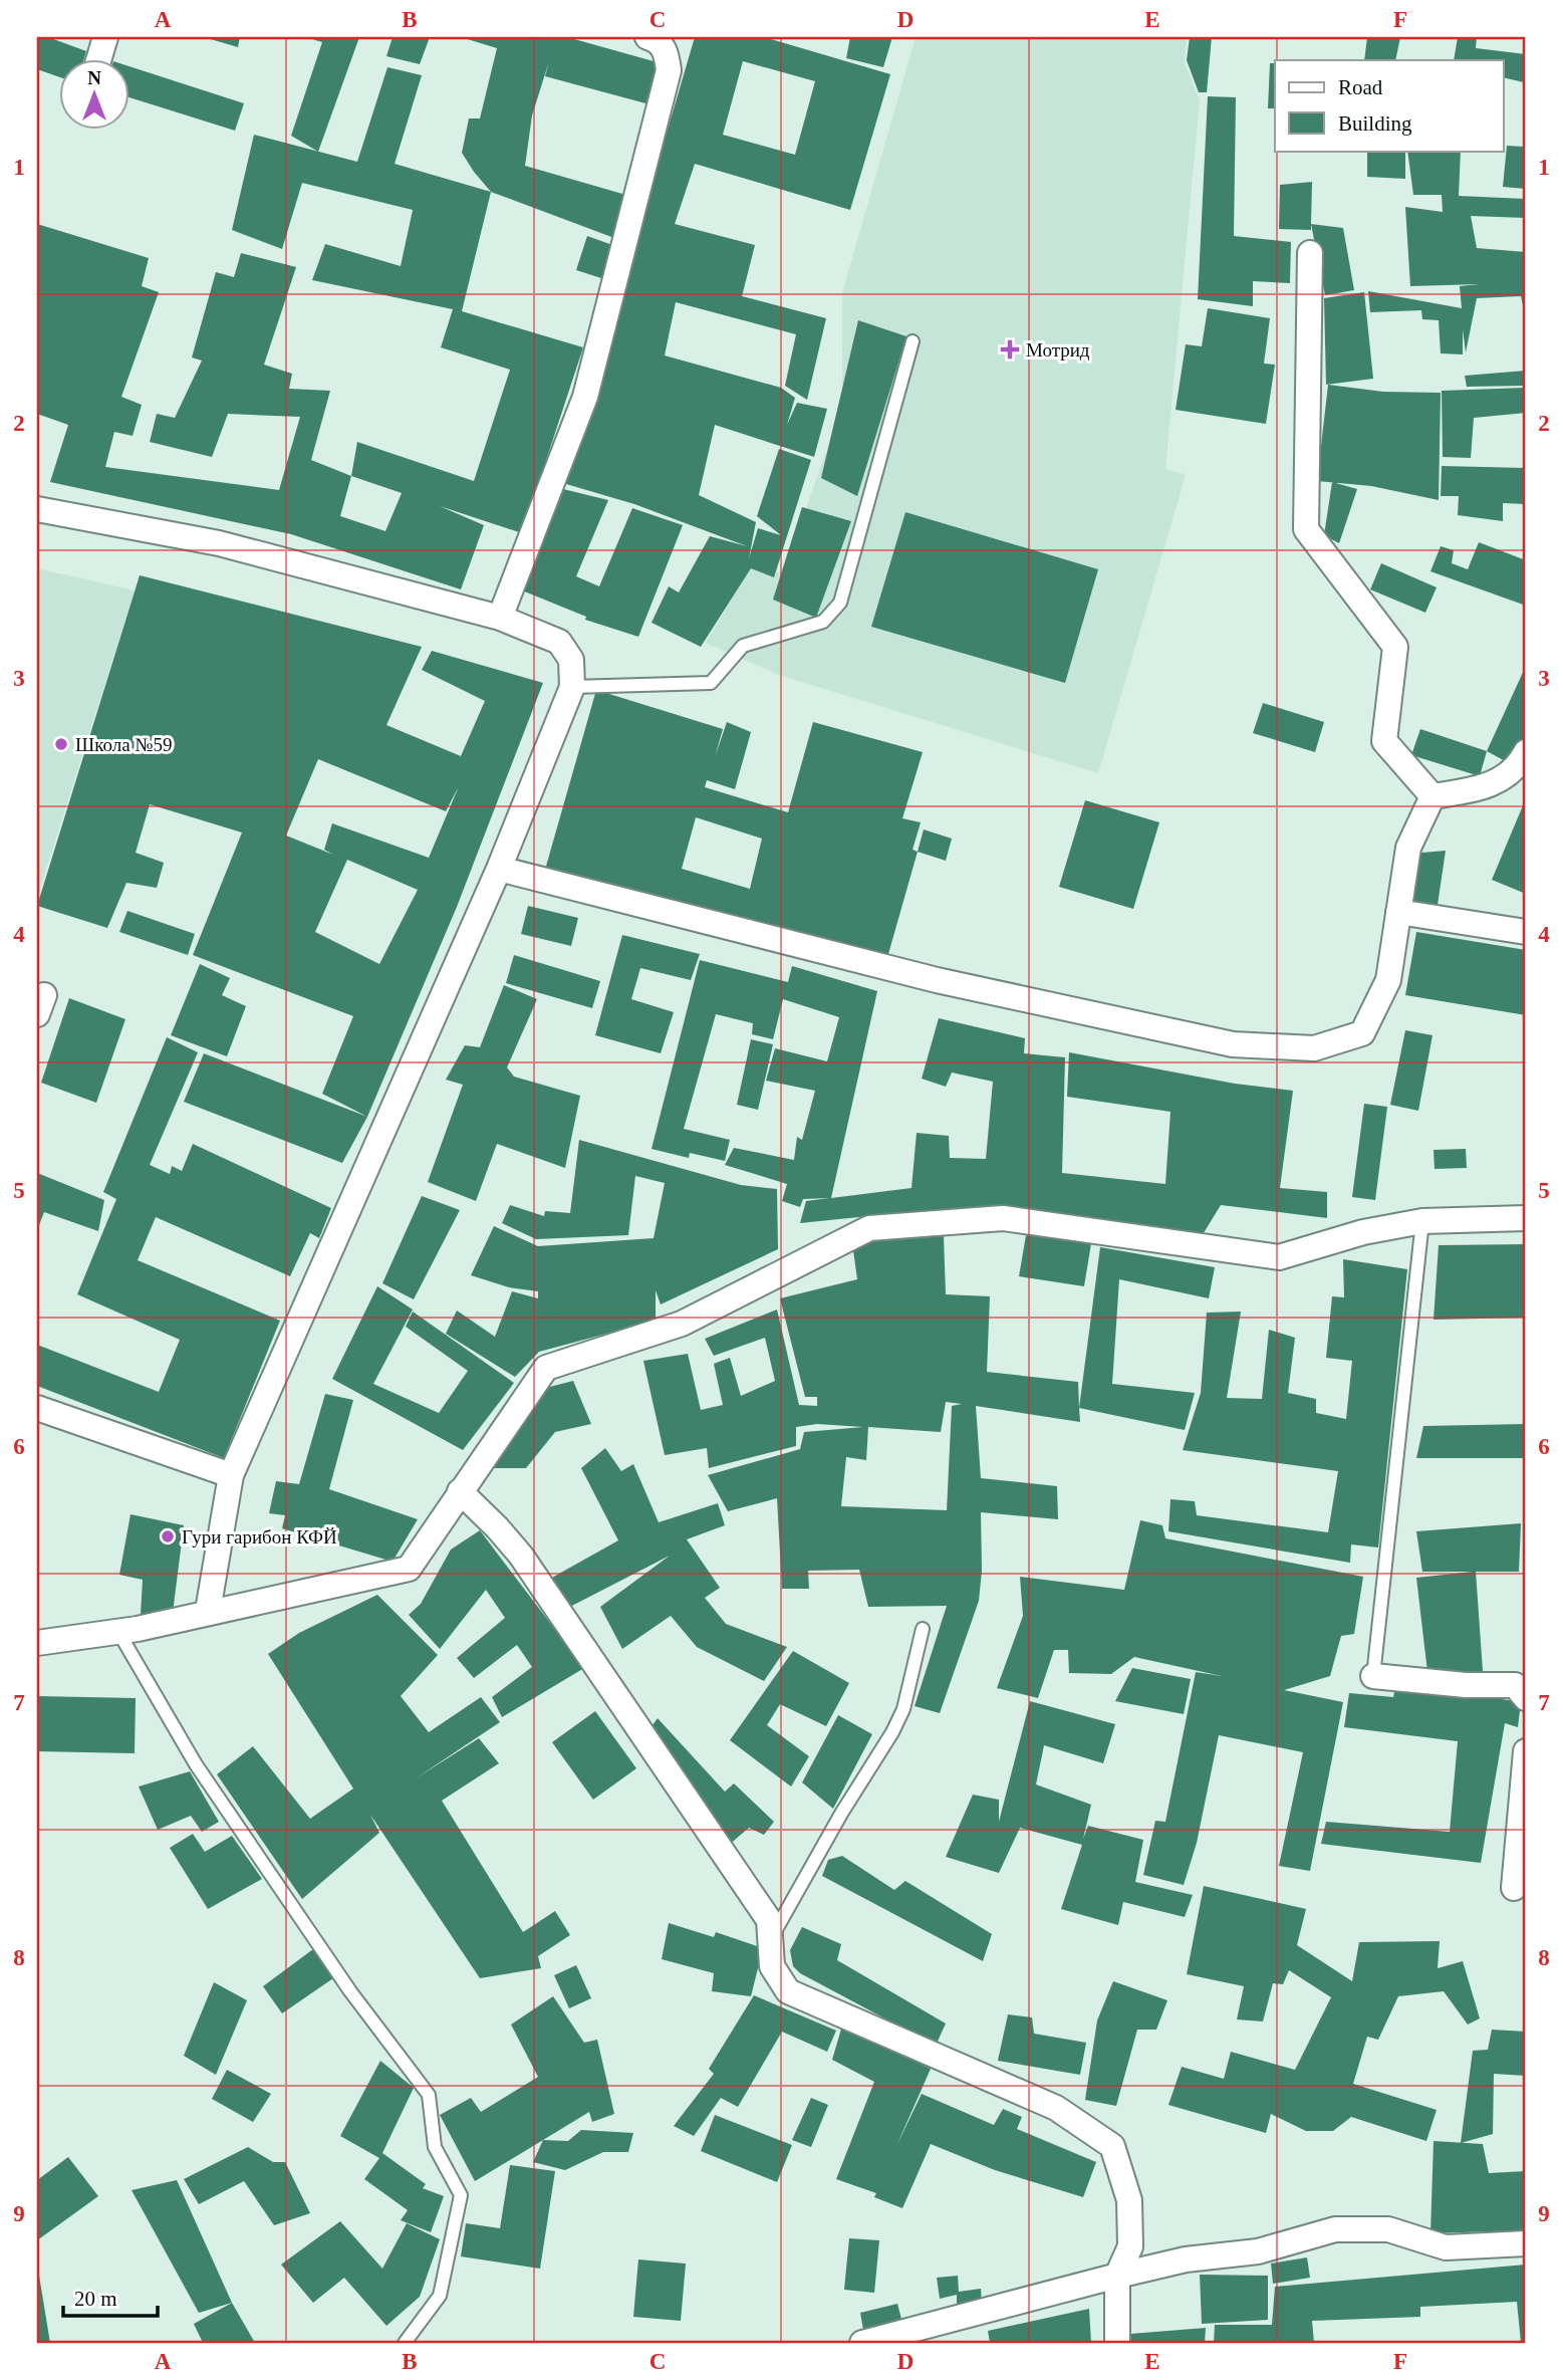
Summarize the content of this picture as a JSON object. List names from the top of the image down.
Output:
{
  "places": {
    "health": ["Мотрид"],
    "other": ["Школа №59", "Гури гарибон КФЙ"]
  },
  "legend": ["Road", "Building"],
  "scale_bar": "20 m",
  "north": "top",
  "grid": {
    "columns": [
      "A",
      "B",
      "C",
      "D",
      "E",
      "F"
    ],
    "rows": [
      "1",
      "2",
      "3",
      "4",
      "5",
      "6",
      "7",
      "8",
      "9"
    ]
  }
}
